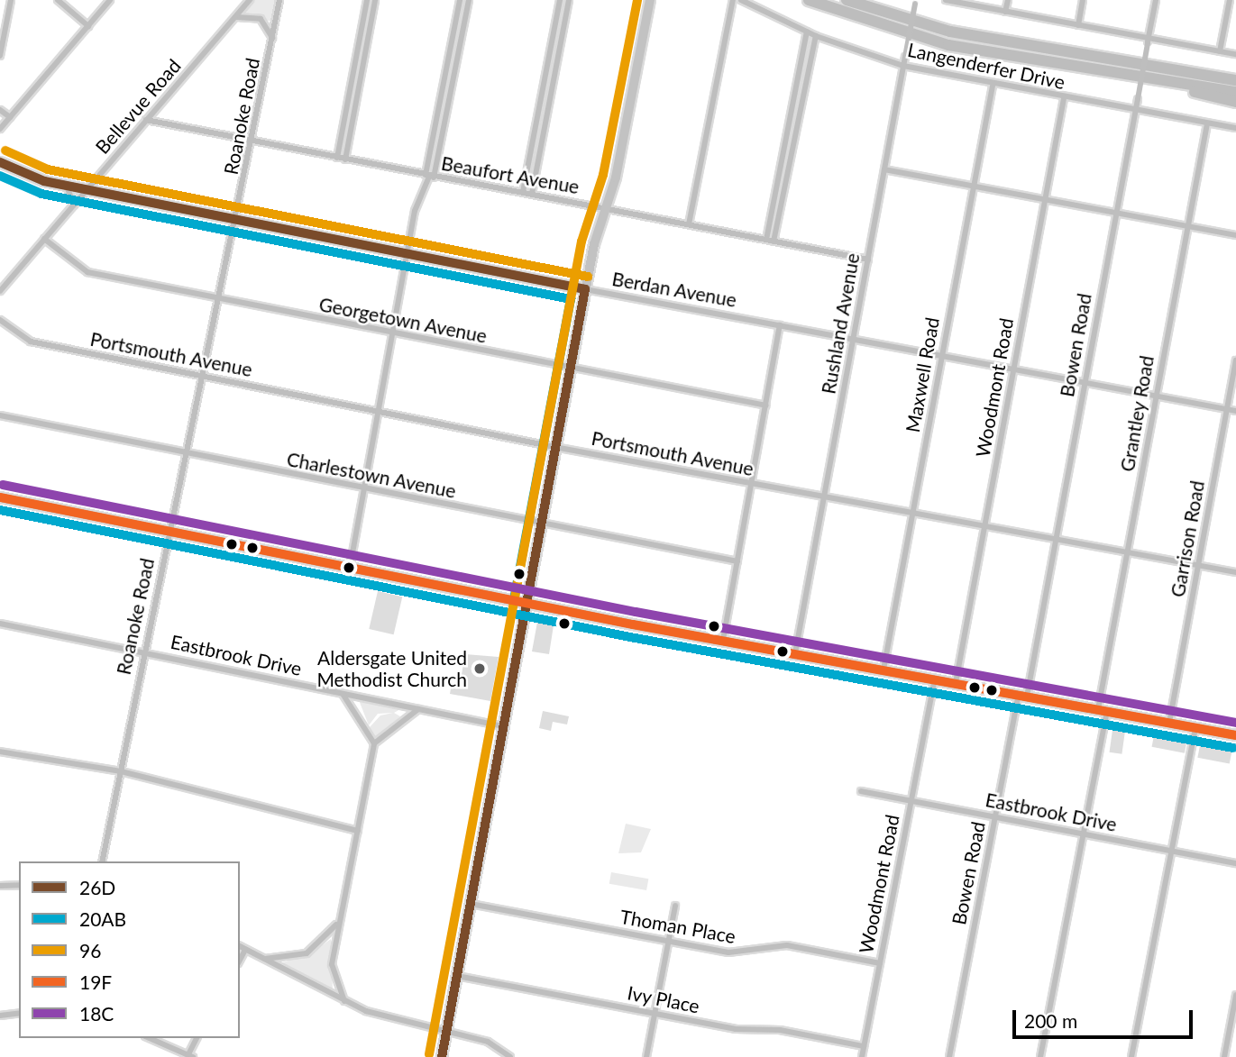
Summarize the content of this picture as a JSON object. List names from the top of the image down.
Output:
{
  "streets": {
    "street": [
      "Langenderfer Drive",
      "Bellevue Road",
      "Roanoke Road",
      "Beaufort Avenue",
      "Berdan Avenue",
      "Georgetown Avenue",
      "Rushland Avenue",
      "Bowen Road",
      "Portsmouth Avenue",
      "Maxwell Road",
      "Woodmont Road",
      "Grantley Road",
      "Charlestown Avenue",
      "Garrison Road",
      "Eastbrook Drive",
      "Thoman Place",
      "Ivy Place"
    ]
  },
  "crossings": [
    ["Langenderfer Drive", "Rushland Avenue"],
    ["Langenderfer Drive", "Bowen Road"],
    ["Langenderfer Drive", "Maxwell Road"],
    ["Langenderfer Drive", "Woodmont Road"],
    ["Langenderfer Drive", "Grantley Road"],
    ["Bellevue Road", "Roanoke Road"],
    ["Bellevue Road", "Beaufort Avenue"],
    ["Bellevue Road", "Berdan Avenue"],
    ["Bellevue Road", "Georgetown Avenue"],
    ["Roanoke Road", "Beaufort Avenue"],
    ["Roanoke Road", "Berdan Avenue"],
    ["Roanoke Road", "Georgetown Avenue"],
    ["Roanoke Road", "Portsmouth Avenue"],
    ["Roanoke Road", "Charlestown Avenue"],
    ["Roanoke Road", "Eastbrook Drive"],
    ["Beaufort Avenue", "Rushland Avenue"],
    ["Berdan Avenue", "Rushland Avenue"],
    ["Berdan Avenue", "Bowen Road"],
    ["Berdan Avenue", "Maxwell Road"],
    ["Berdan Avenue", "Woodmont Road"],
    ["Berdan Avenue", "Grantley Road"],
    ["Berdan Avenue", "Garrison Road"],
    ["Rushland Avenue", "Portsmouth Avenue"],
    ["Bowen Road", "Portsmouth Avenue"],
    ["Bowen Road", "Eastbrook Drive"],
    ["Portsmouth Avenue", "Maxwell Road"],
    ["Portsmouth Avenue", "Woodmont Road"],
    ["Portsmouth Avenue", "Grantley Road"],
    ["Portsmouth Avenue", "Garrison Road"],
    ["Woodmont Road", "Eastbrook Drive"],
    ["Woodmont Road", "Thoman Place"],
    ["Woodmont Road", "Ivy Place"],
    ["Grantley Road", "Eastbrook Drive"]
  ],
  "places": ["Aldersgate United Methodist Church"],
  "lines": [
    "transit line 96",
    "transit line 26D",
    "transit line 20AB",
    "transit line 18C",
    "transit line 19F"
  ],
  "legend": [
    "26D",
    "20AB",
    "96",
    "19F",
    "18C"
  ],
  "scale_bar": "200 m"
}
